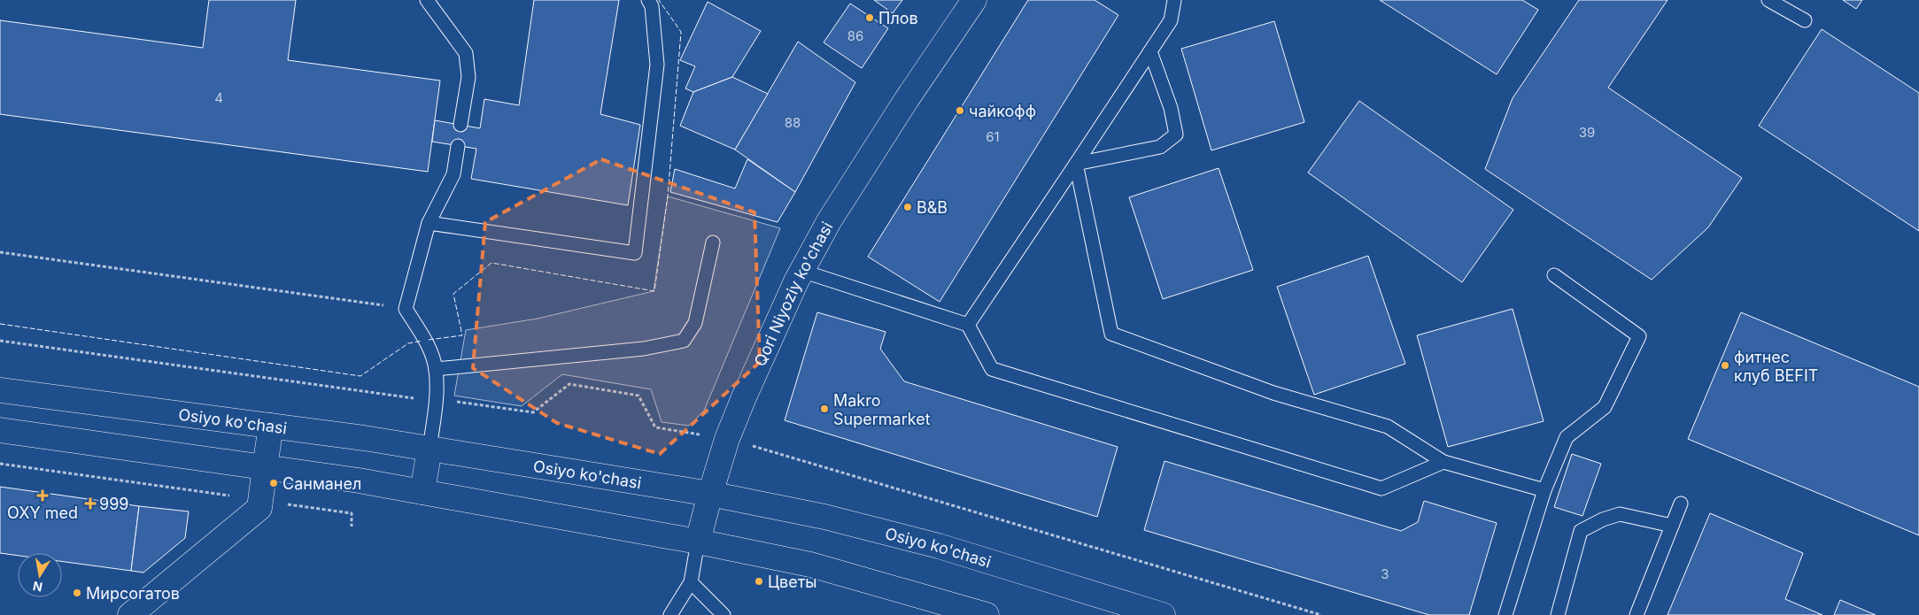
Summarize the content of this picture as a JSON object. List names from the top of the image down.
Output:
{
  "streets": {
    "main road": ["Qori Niyoziy ko'chasi", "Osiyo ko'chasi"]
  },
  "crossings": [
    ["Qori Niyoziy ko'chasi", "Osiyo ko'chasi"]
  ],
  "places": {
    "other": [
      "Плов",
      "чайкофф",
      "B&B",
      "фитнес клуб BEFIT",
      "Makro Supermarket",
      "Санманел",
      "Цветы",
      "Мирсогатов"
    ],
    "health": ["OXY med", "999"]
  },
  "house_numbers": [
    "86",
    "4",
    "88",
    "39",
    "61",
    "3"
  ],
  "north": "bottom"
}
